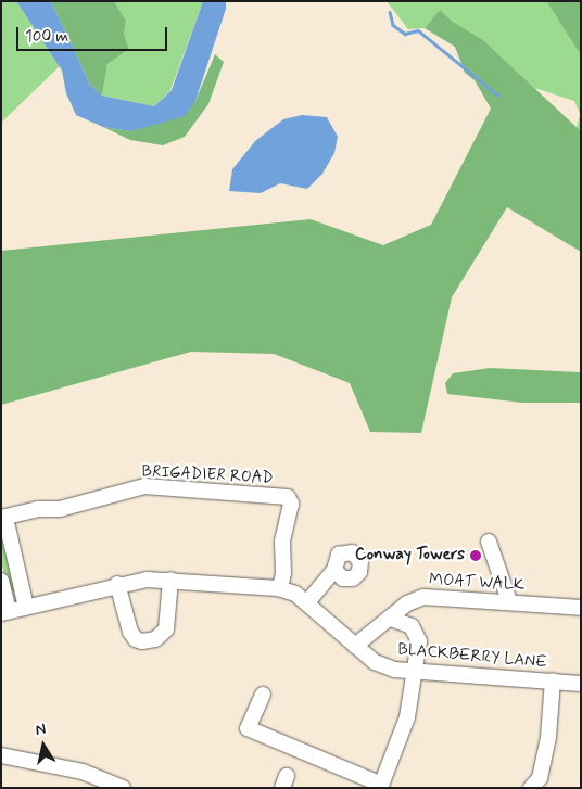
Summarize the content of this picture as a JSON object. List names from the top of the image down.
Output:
{
  "streets": {
    "street": ["BRIGADIER ROAD", "MOAT WALK", "BLACKBERRY LANE"]
  },
  "crossings": [
    ["BRIGADIER ROAD", "BLACKBERRY LANE"],
    ["MOAT WALK", "BLACKBERRY LANE"]
  ],
  "places": ["Conway Towers"],
  "scale_bar": "100 m",
  "north": "top"
}
